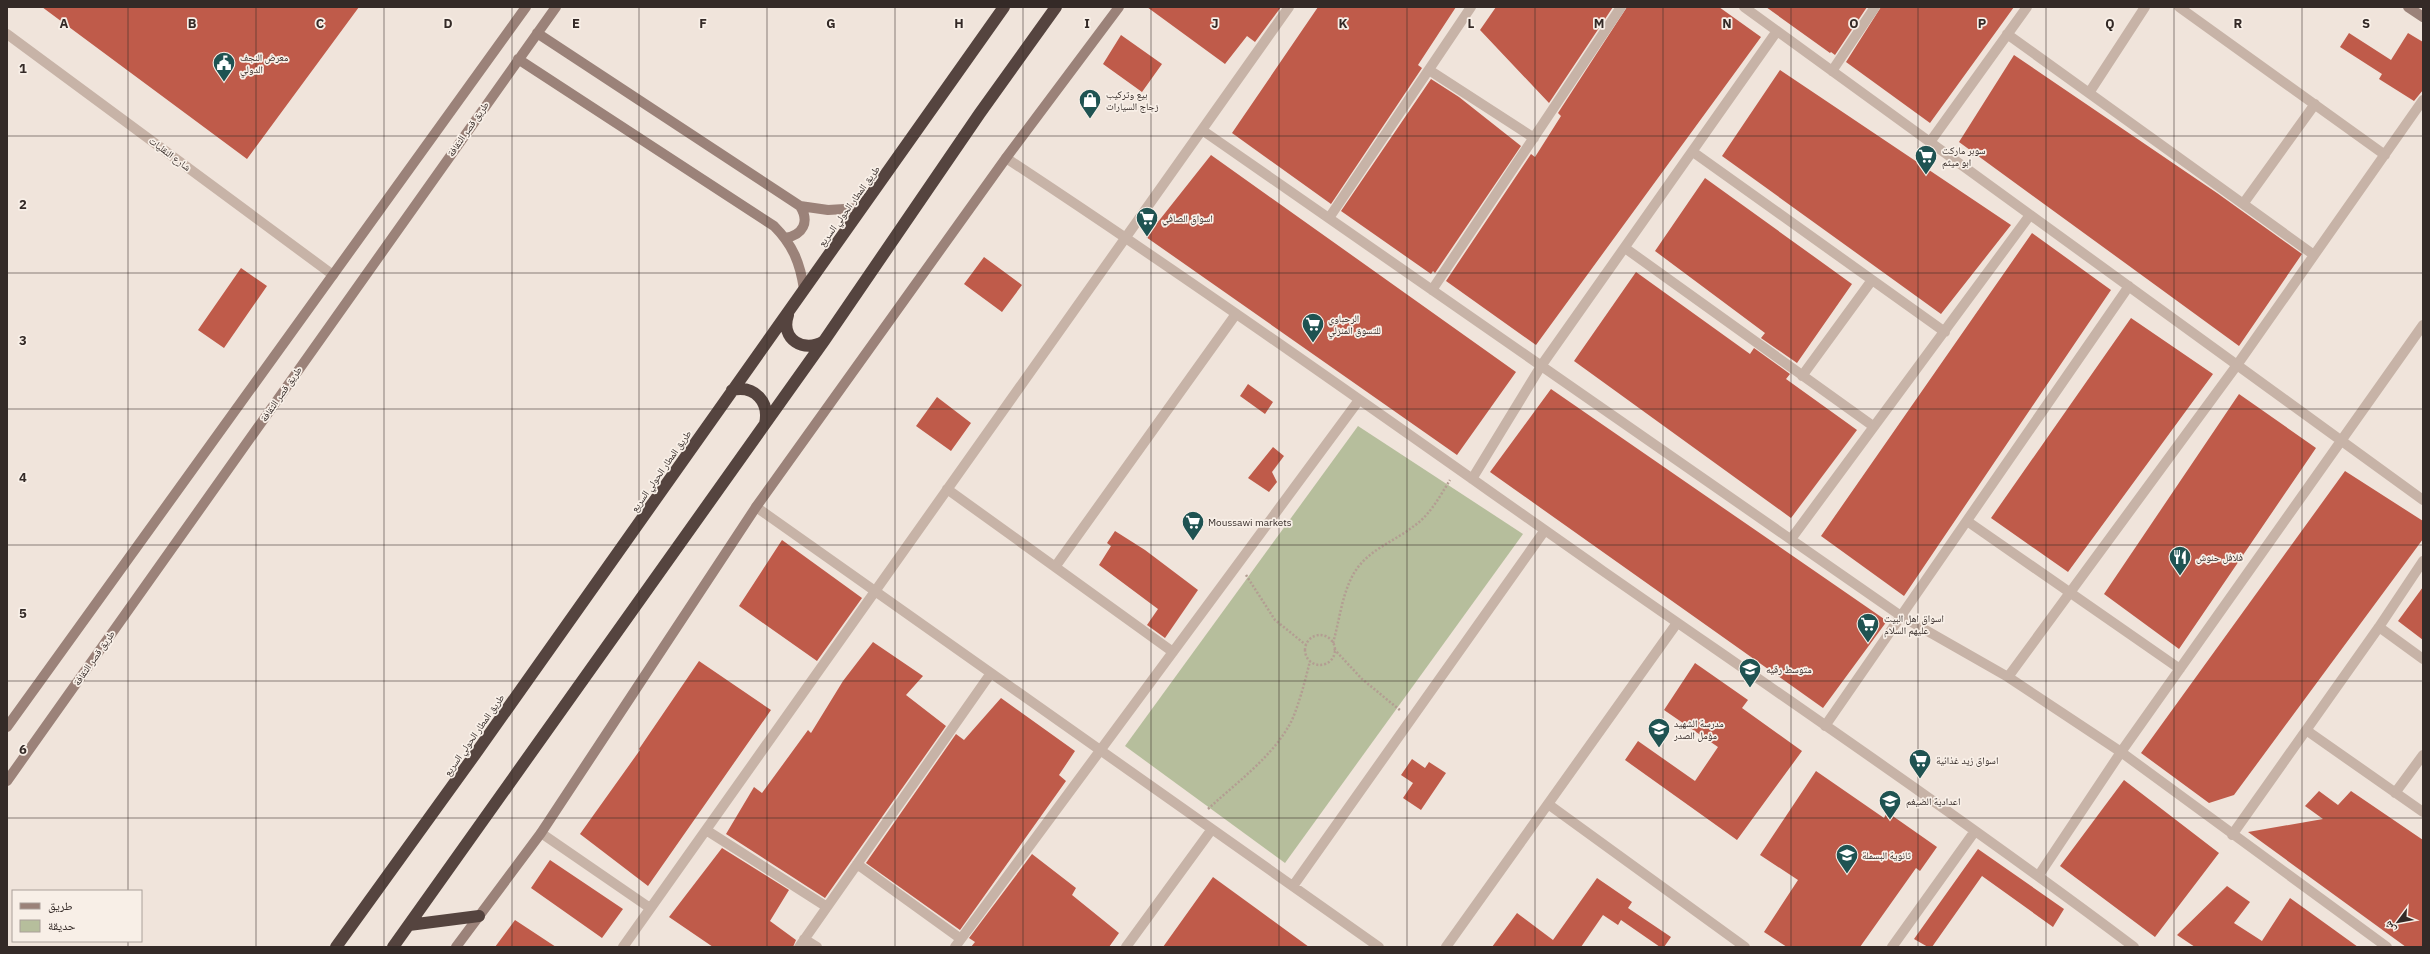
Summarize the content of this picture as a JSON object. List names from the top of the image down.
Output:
{
  "streets": {
    "highway": ["طريق المطار الحولي السريع"],
    "street": ["طريق قصر الثقافة", "شارع النقليات"]
  },
  "places": {
    "public building": ["معرض النجف الدولي"],
    "shop": ["بيع وتركيب زجاج السيارات"],
    "supermarket": [
      "سوبر ماركت ابو ميثم",
      "اسواق الصافي",
      "الرحباوي للتسوق المنزلي",
      "Moussawi markets",
      "اسواق اهل البيت عليهم السلام",
      "اسواق زيد غذائية"
    ],
    "restaurant": ["فلافل حنوش"],
    "school or university": [
      "متوسط رقيه",
      "مدرسة الشهيد مؤمل الصدر",
      "اعدادية الضيغم",
      "ثانوية البسملة"
    ]
  },
  "legend": ["طريق", "حديقة"],
  "north": "bottom left",
  "grid": {
    "columns": [
      "A",
      "B",
      "C",
      "D",
      "E",
      "F",
      "G",
      "H",
      "I",
      "J",
      "K",
      "L",
      "M",
      "N",
      "O",
      "P",
      "Q",
      "R",
      "S"
    ],
    "rows": [
      "1",
      "2",
      "3",
      "4",
      "5",
      "6"
    ]
  }
}
